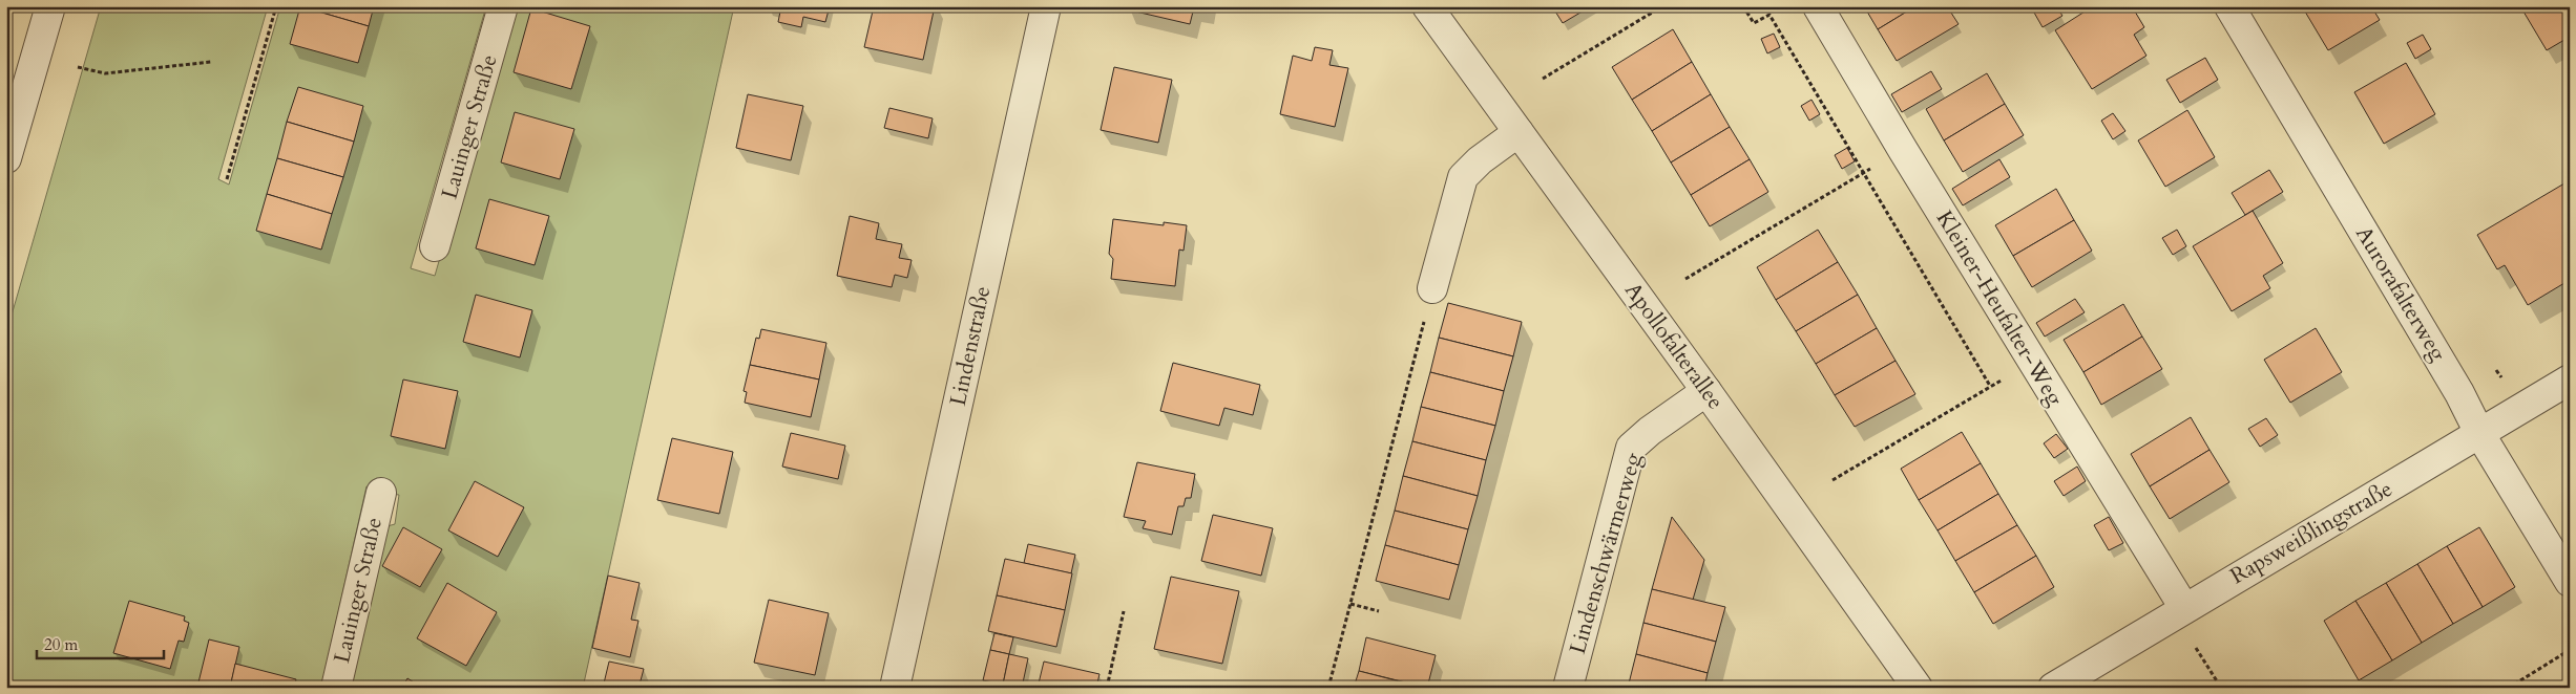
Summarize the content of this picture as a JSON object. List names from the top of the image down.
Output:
{
  "streets": {
    "street": [
      "Lauinger Straße",
      "Aurorafalterweg",
      "Kleiner-Heufalter-Weg",
      "Lindenstraße",
      "Apollofalterallee",
      "Rapsweißlingstraße",
      "Lindenschwärmerweg"
    ]
  },
  "crossings": [
    ["Aurorafalterweg", "Rapsweißlingstraße"],
    ["Kleiner-Heufalter-Weg", "Rapsweißlingstraße"],
    ["Apollofalterallee", "Lindenschwärmerweg"]
  ],
  "scale_bar": "20 m"
}
